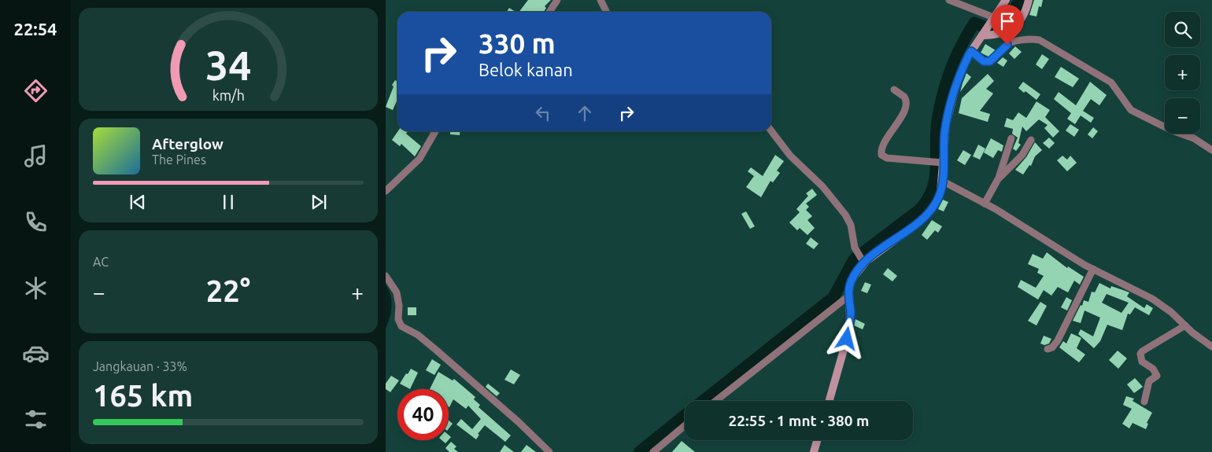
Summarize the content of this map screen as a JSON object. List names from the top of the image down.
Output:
{
  "page": {
    "tabs": "22:54",
    "map_buttons": ["+", "−"],
    "turn": ["330 m", "Belok kanan"],
    "song": ["Afterglow", "The Pines"],
    "tile": [
      "AC",
      ["Jangkauan · 33%", "165 km"]
    ],
    "heat": ["−", "22°", "+"],
    "limit": "40",
    "trip": "22:55 · 1 mnt · 380 m",
    "gauge": ["34", "km/h"]
  }
}
